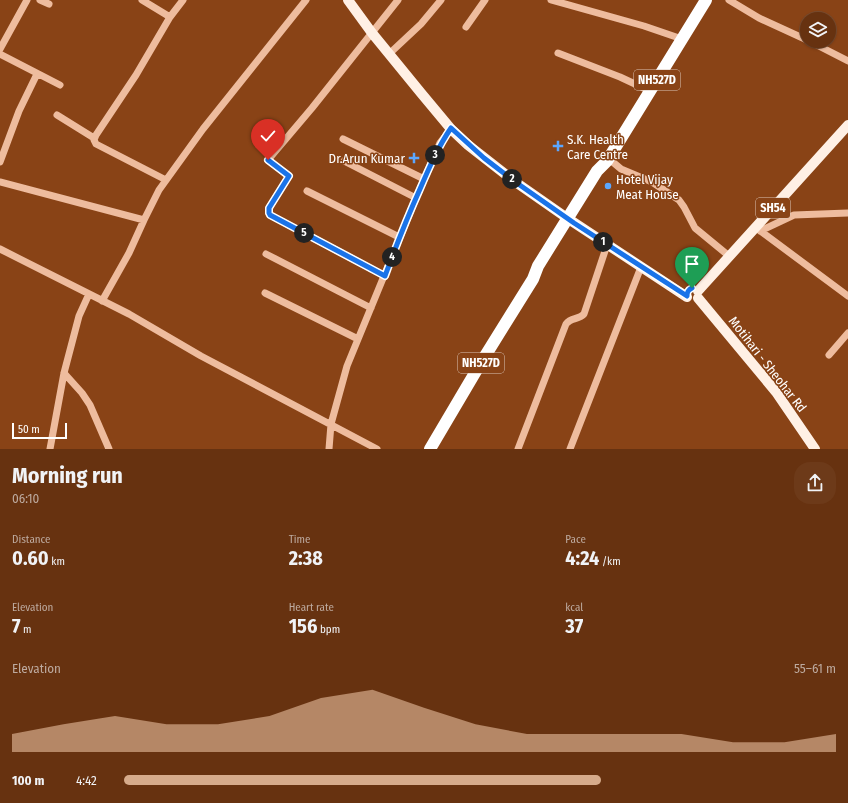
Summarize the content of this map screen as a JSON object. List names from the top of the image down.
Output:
{
  "streets": {
    "highway": ["NH527D"],
    "main road": ["SH54", "Motihari - Sheohar Rd"]
  },
  "crossings": [
    ["NH527D", "Motihari - Sheohar Rd"],
    ["SH54", "Motihari - Sheohar Rd"]
  ],
  "places": {
    "health": ["S.K. Health Care Centre", "Dr.Arun Kumar"],
    "other": ["Hotel Vijay Meat House"]
  },
  "scale_bar": "50 m",
  "page": {
    "pins": [
      "3",
      "2",
      "5",
      "1",
      "4"
    ],
    "scale": "50 m",
    "heading": ["Morning run", "06:10"],
    "stats": [
      ["Distance", "0.60 km"],
      ["Time", "2:38"],
      ["Pace", "4:24 /km"],
      ["Elevation", "7 m"],
      ["Heart rate", "156 bpm"],
      ["kcal", "37"]
    ],
    "chart": ["Elevation", "55–61 m"],
    "list": [
      {
        "name": "100 m",
        "note": "4:42"
      }
    ]
  }
}
